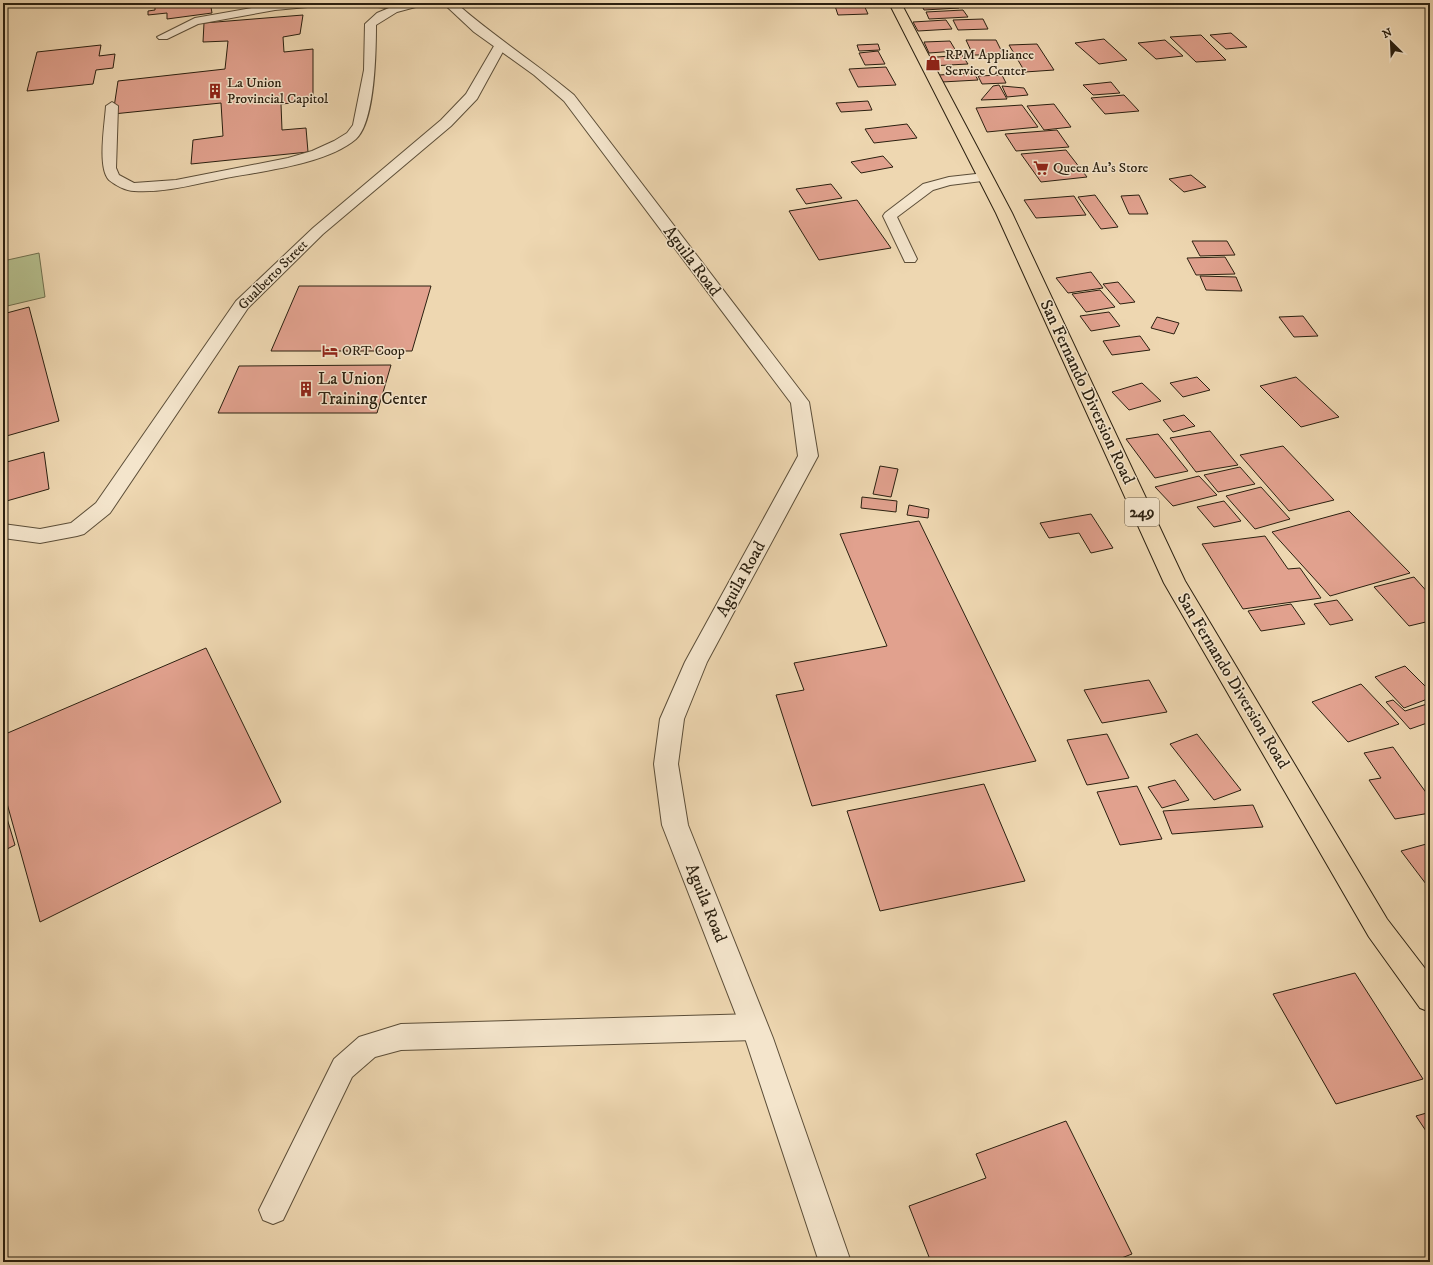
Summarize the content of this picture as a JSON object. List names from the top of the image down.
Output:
{
  "streets": {
    "highway": ["San Fernando Diversion Road", "249"],
    "street": ["Aguila Road", "Gualberto Street"]
  },
  "crossings": [
    ["Aguila Road", "Gualberto Street"]
  ],
  "places": {
    "shop": ["RPM Appliance Service Center"],
    "building": ["La Union Provincial Capitol", "La Union Training Center"],
    "supermarket": ["Queen Au's Store"],
    "hotel": ["ORT Coop"]
  },
  "north": "top left"
}
